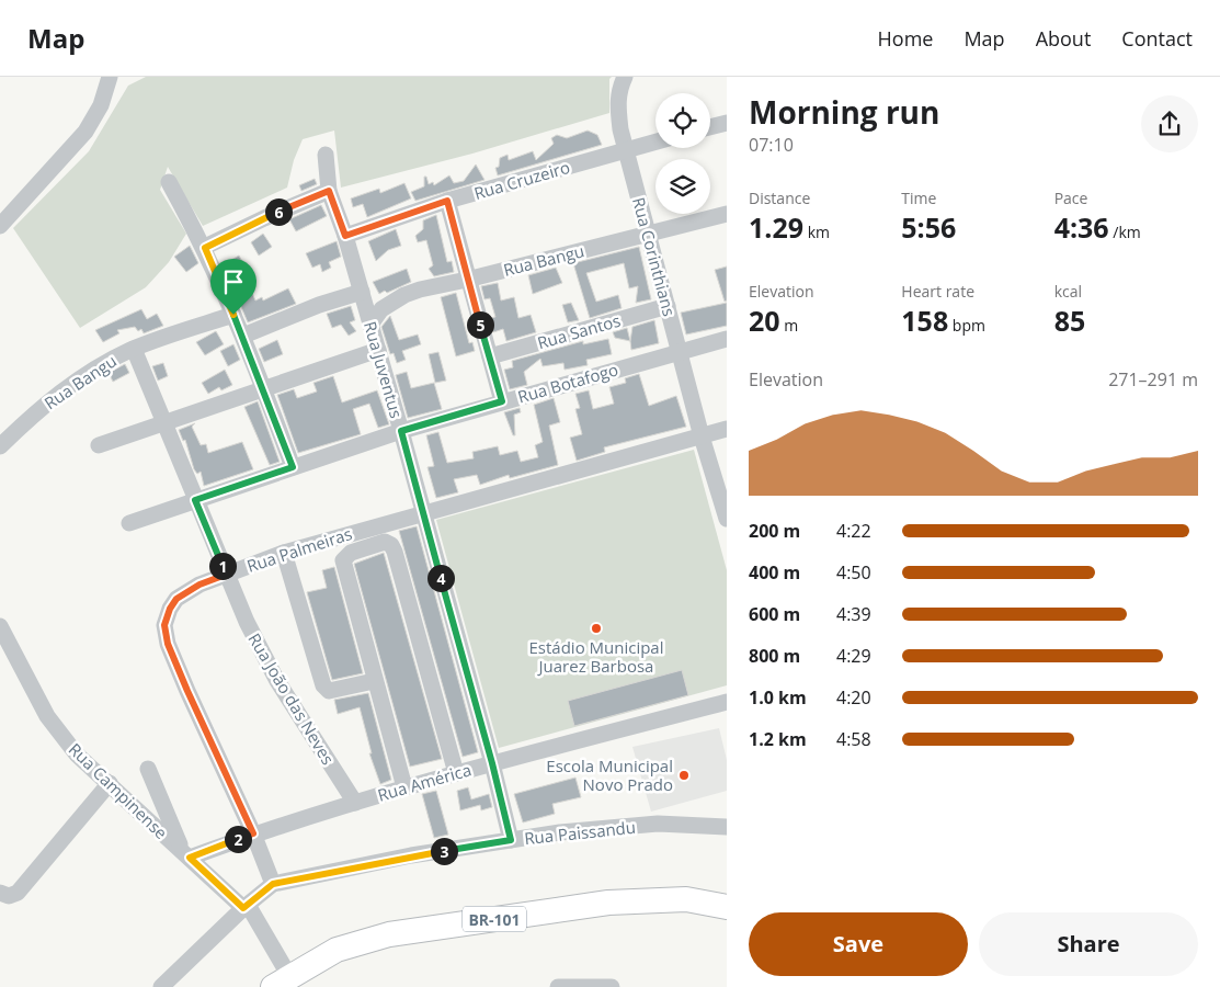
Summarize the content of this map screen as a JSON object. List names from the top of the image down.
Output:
{
  "streets": {
    "highway": ["BR-101"],
    "street": [
      "Rua Cruzeiro",
      "Rua Corinthians",
      "Rua Bangu",
      "Rua Santos",
      "Rua Juventus",
      "Rua Botafogo",
      "Rua Palmeiras",
      "Rua João das Neves",
      "Rua América",
      "Rua Campinense",
      "Rua Paissandu"
    ]
  },
  "crossings": [
    ["Rua Cruzeiro", "Rua Corinthians"],
    ["Rua Cruzeiro", "Rua Juventus"],
    ["Rua Corinthians", "Rua Bangu"],
    ["Rua Corinthians", "Rua Santos"],
    ["Rua Corinthians", "Rua Botafogo"],
    ["Rua Corinthians", "Rua Palmeiras"],
    ["Rua Bangu", "Rua Juventus"],
    ["Rua Bangu", "Rua João das Neves"],
    ["Rua Juventus", "Rua Botafogo"],
    ["Rua Juventus", "Rua Palmeiras"],
    ["Rua Juventus", "Rua América"],
    ["Rua Juventus", "Rua Paissandu"],
    ["Rua Botafogo", "Rua João das Neves"],
    ["Rua Palmeiras", "Rua João das Neves"],
    ["Rua Palmeiras", "Rua América"],
    ["Rua Palmeiras", "Rua Paissandu"],
    ["Rua João das Neves", "Rua América"],
    ["Rua América", "Rua Campinense"],
    ["Rua Campinense", "BR-101"]
  ],
  "places": ["Estádio Municipal Juarez Barbosa", "Escola Municipal Novo Prado"],
  "page": {
    "header": "Map",
    "nav": [
      "Home",
      "Map",
      "About",
      "Contact"
    ],
    "heading": ["Morning run", "07:10"],
    "stats": [
      ["Distance", "1.29 km"],
      ["Time", "5:56"],
      ["Pace", "4:36 /km"],
      ["Elevation", "20 m"],
      ["Heart rate", "158 bpm"],
      ["kcal", "85"]
    ],
    "pins": [
      "6",
      "5",
      "1",
      "4",
      "2",
      "3"
    ],
    "chart": ["Elevation", "271–291 m"],
    "list": [
      {
        "name": "200 m",
        "note": "4:22"
      },
      {
        "name": "400 m",
        "note": "4:50"
      },
      {
        "name": "600 m",
        "note": "4:39"
      },
      {
        "name": "800 m",
        "note": "4:29"
      },
      {
        "name": "1.0 km",
        "note": "4:20"
      },
      {
        "name": "1.2 km",
        "note": "4:58"
      }
    ],
    "buttons": ["Save", "Share"]
  }
}
